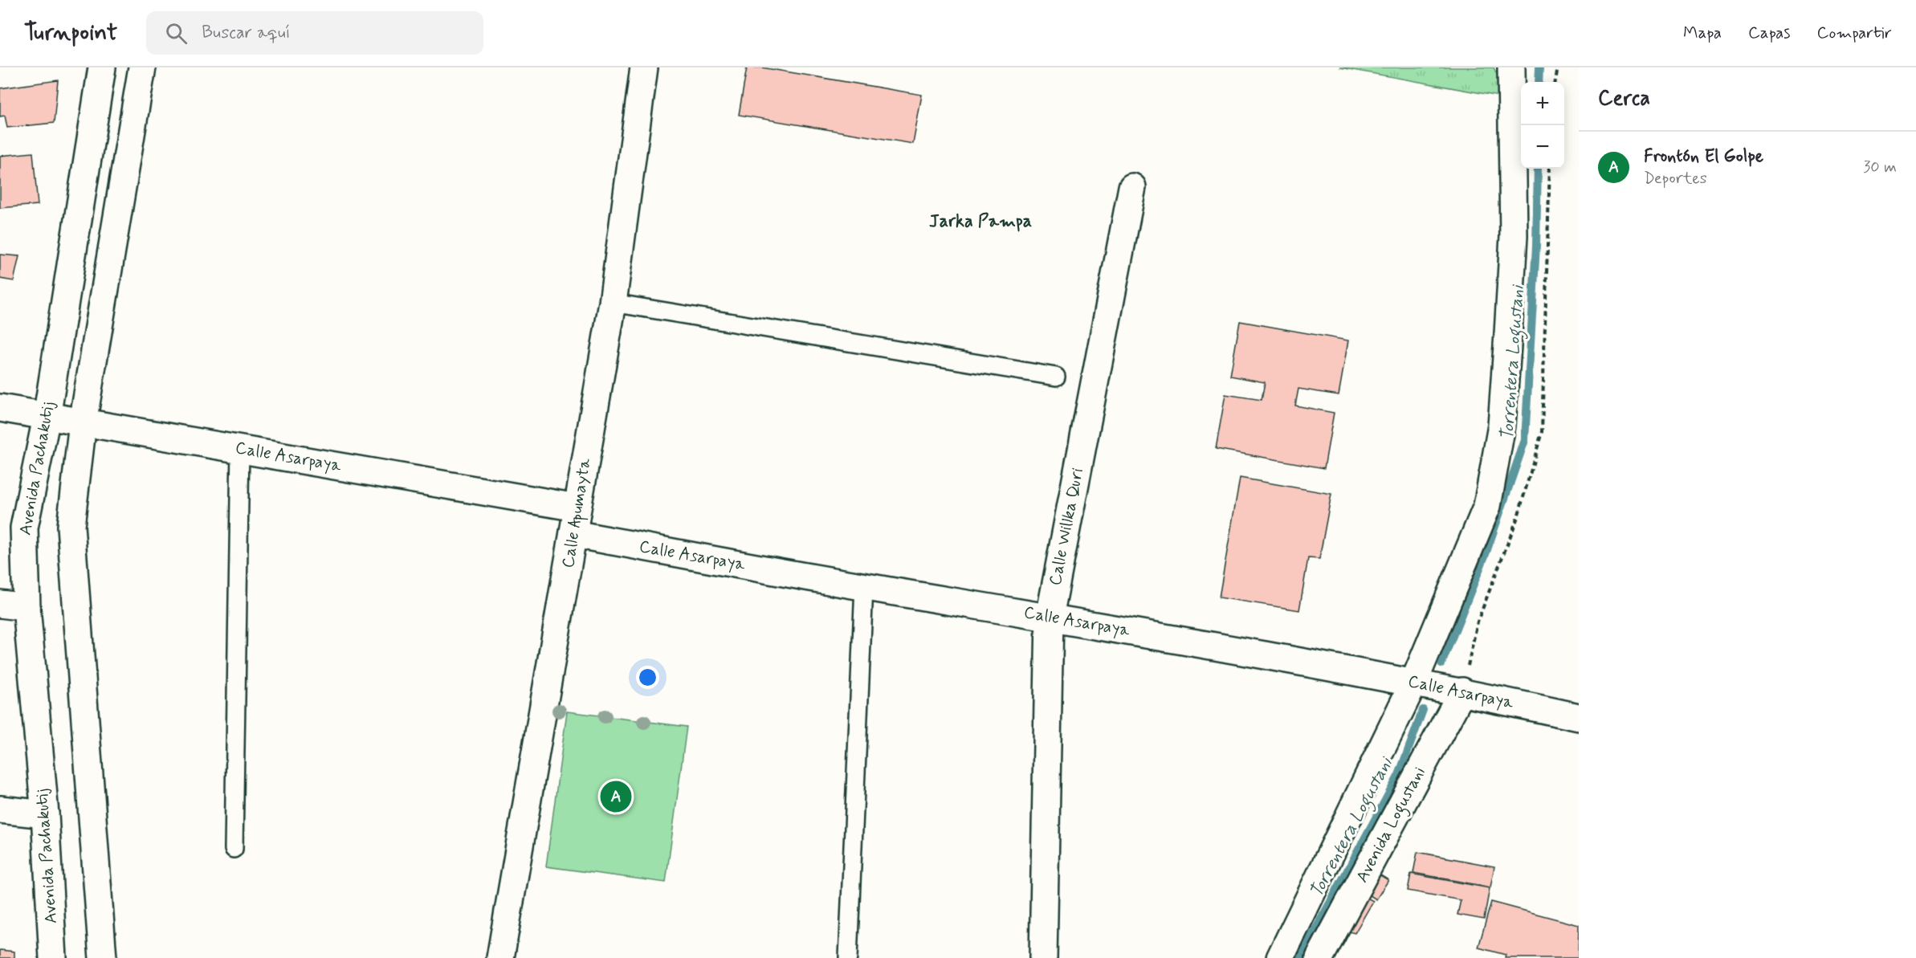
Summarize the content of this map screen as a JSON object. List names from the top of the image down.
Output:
{
  "streets": {
    "street": [
      "Calle Asarpaya",
      "Avenida Pachakutij",
      "Calle Apumayta",
      "Calle Willka Quri",
      "Avenida Logustani"
    ]
  },
  "crossings": [
    ["Calle Asarpaya", "Avenida Pachakutij"],
    ["Calle Asarpaya", "Calle Apumayta"],
    ["Calle Asarpaya", "Calle Willka Quri"],
    ["Calle Asarpaya", "Avenida Logustani"]
  ],
  "districts": ["Jarka Pampa"],
  "water": ["Torrentera Logustani"],
  "page": {
    "header": "Turnpoint",
    "search": "Buscar aquí",
    "nav": ["Mapa", "Capas", "Compartir"],
    "heading": "Cerca",
    "map_buttons": ["+", "−"],
    "list": [
      {
        "mark": "A",
        "name": "Frontón El Golpe",
        "note": "Deportes",
        "value": "30 m"
      }
    ],
    "pins": "A"
  }
}
